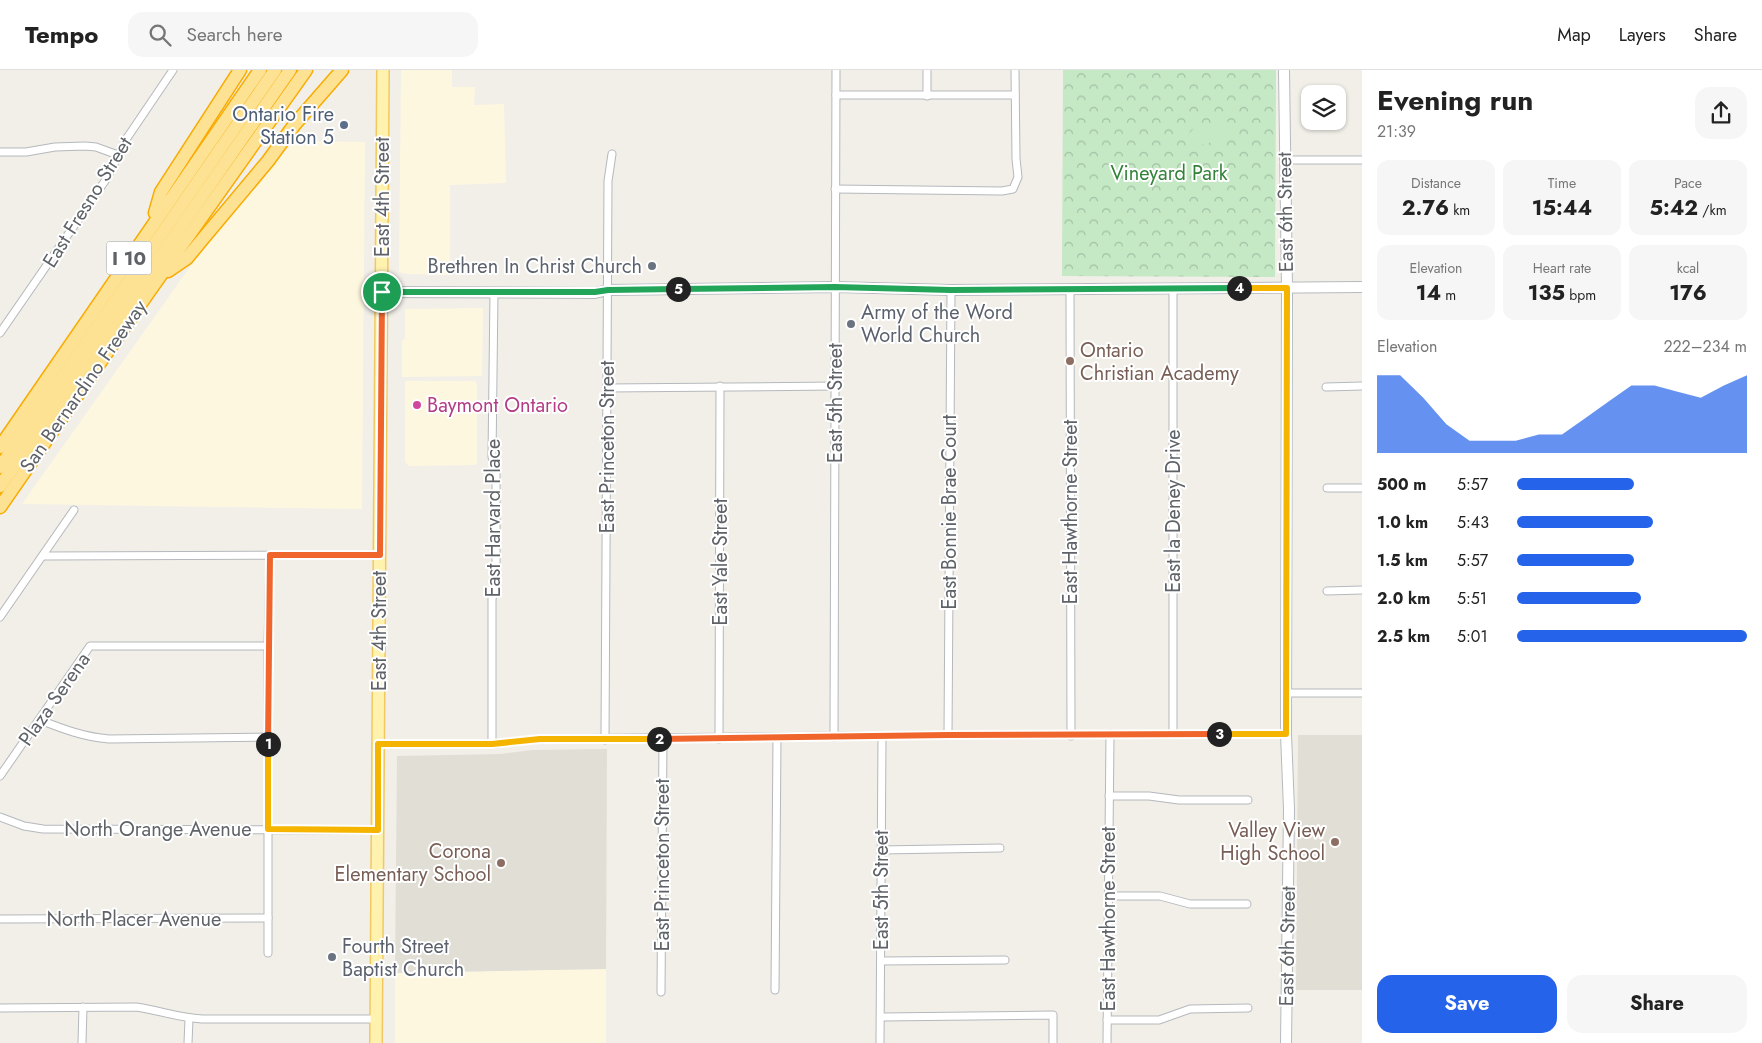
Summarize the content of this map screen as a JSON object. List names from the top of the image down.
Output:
{
  "streets": {
    "highway": ["I 10", "San Bernardino Freeway"],
    "main road": ["East 4th Street"],
    "street": [
      "East Fresno Street",
      "East 6th Street",
      "East 5th Street",
      "East Princeton Street",
      "East la Deney Drive",
      "East Bonnie Brae Court",
      "East Hawthorne Street",
      "East Harvard Place",
      "East Yale Street",
      "Plaza Serena",
      "North Orange Avenue",
      "North Placer Avenue"
    ]
  },
  "crossings": [
    ["East 4th Street", "North Orange Avenue"]
  ],
  "parks": ["Vineyard Park"],
  "places": [
    "Ontario Fire Station 5",
    "Brethren In Christ Church",
    "Army of the Word World Church",
    "Ontario Christian Academy",
    "Baymont Ontario",
    "Valley View High School",
    "Corona Elementary School",
    "Fourth Street Baptist Church"
  ],
  "page": {
    "header": "Tempo",
    "search": "Search here",
    "nav": ["Map", "Layers", "Share"],
    "heading": ["Evening run", "21:39"],
    "stats": [
      ["Distance", "2.76 km"],
      ["Time", "15:44"],
      ["Pace", "5:42 /km"],
      ["Elevation", "14 m"],
      ["Heart rate", "135 bpm"],
      ["kcal", "176"]
    ],
    "pins": [
      "4",
      "5",
      "3",
      "2",
      "1"
    ],
    "chart": ["Elevation", "222–234 m"],
    "list": [
      {
        "name": "500 m",
        "note": "5:57"
      },
      {
        "name": "1.0 km",
        "note": "5:43"
      },
      {
        "name": "1.5 km",
        "note": "5:57"
      },
      {
        "name": "2.0 km",
        "note": "5:51"
      },
      {
        "name": "2.5 km",
        "note": "5:01"
      }
    ],
    "buttons": ["Save", "Share"]
  }
}
